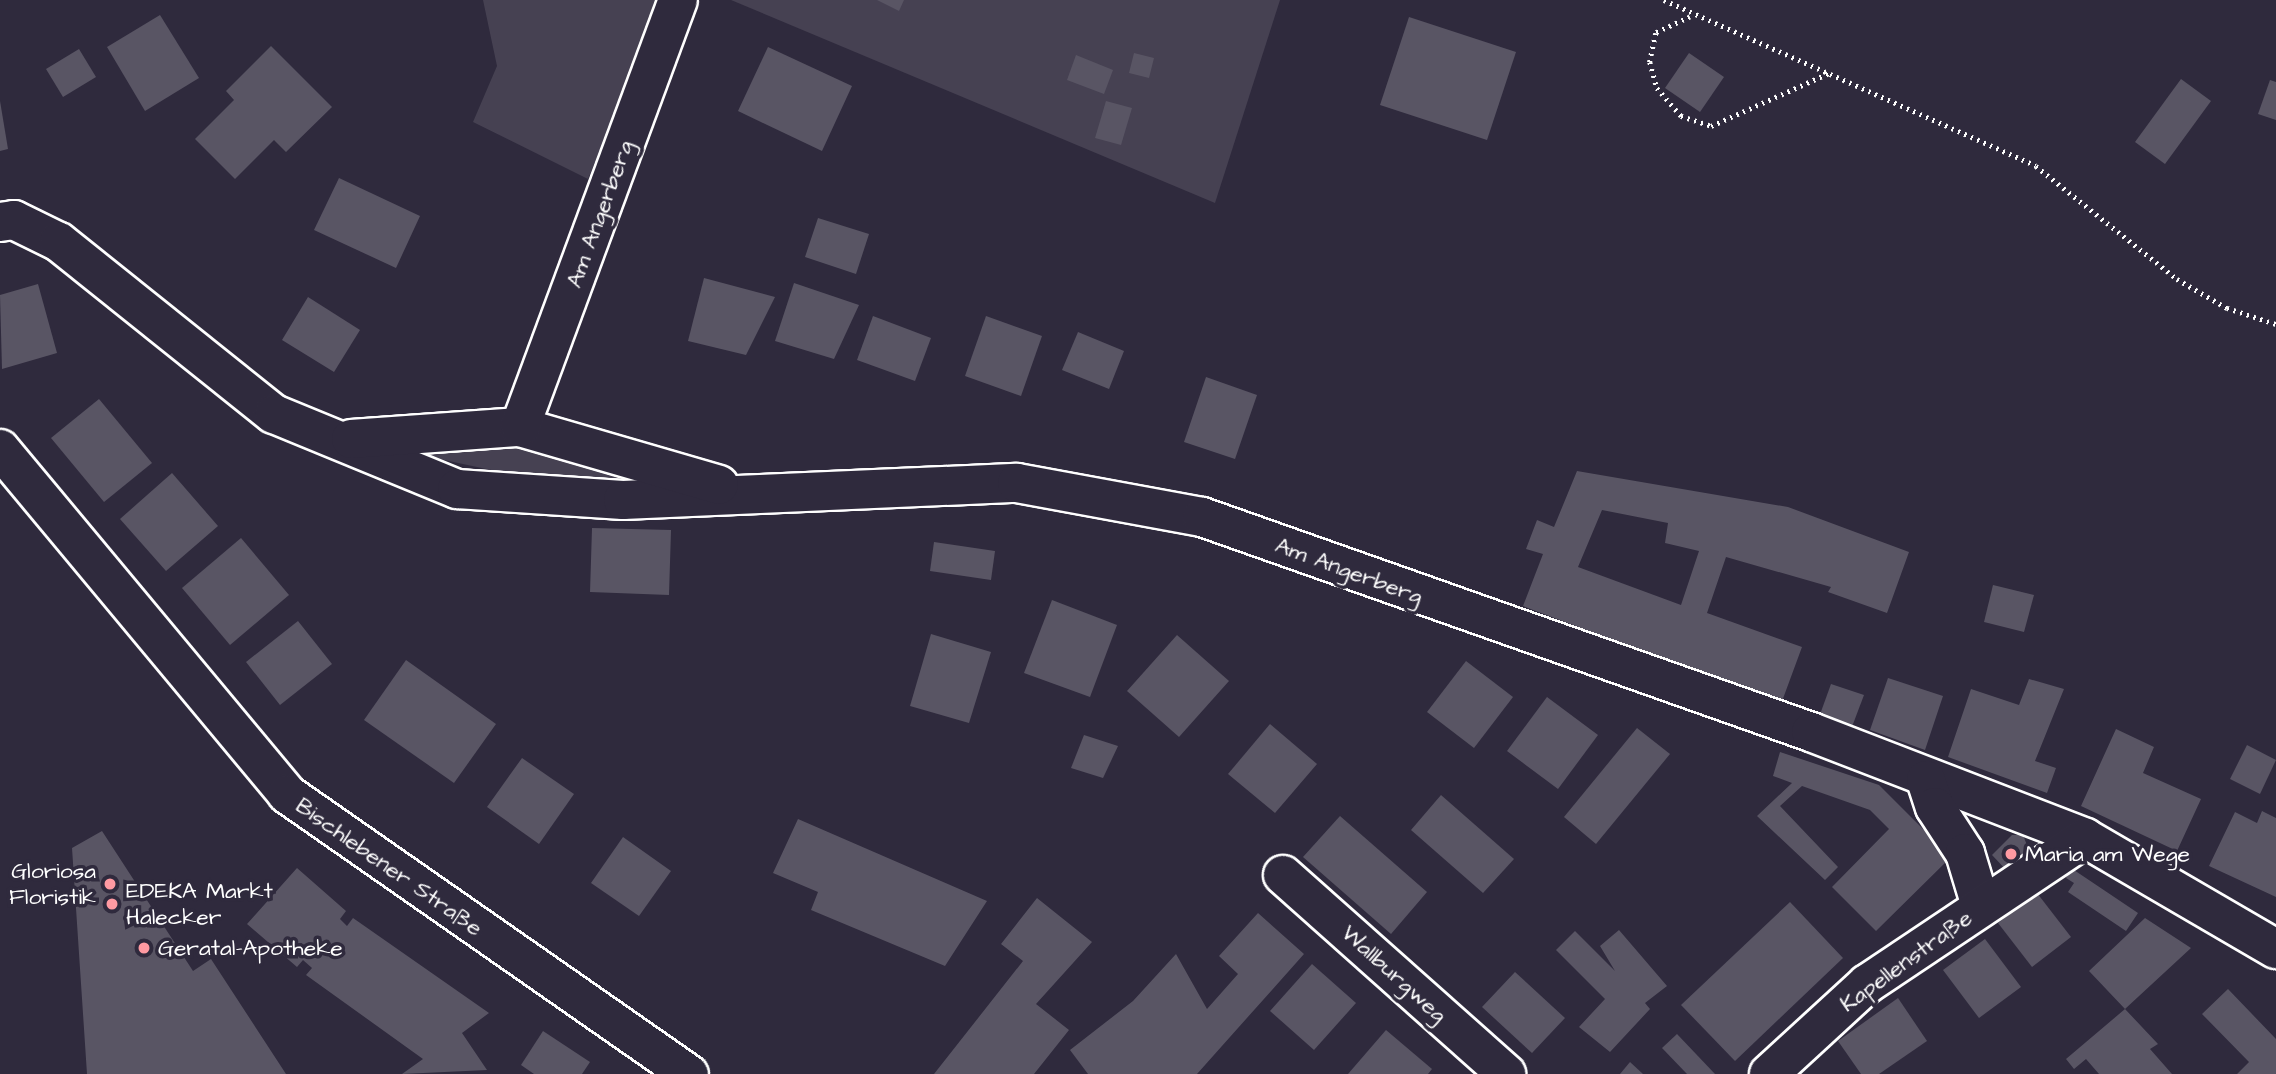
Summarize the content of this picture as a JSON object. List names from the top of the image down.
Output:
{
  "streets": {
    "street": [
      "Am Angerberg",
      "Bischlebener Straße",
      "Kapellenstraße",
      "Wallburgweg"
    ]
  },
  "crossings": [
    ["Am Angerberg", "Kapellenstraße"]
  ],
  "places": [
    "Maria am Wege",
    "Gloriosa Floristik",
    "EDEKA Markt Halecker",
    "Geratal-Apotheke"
  ]
}
